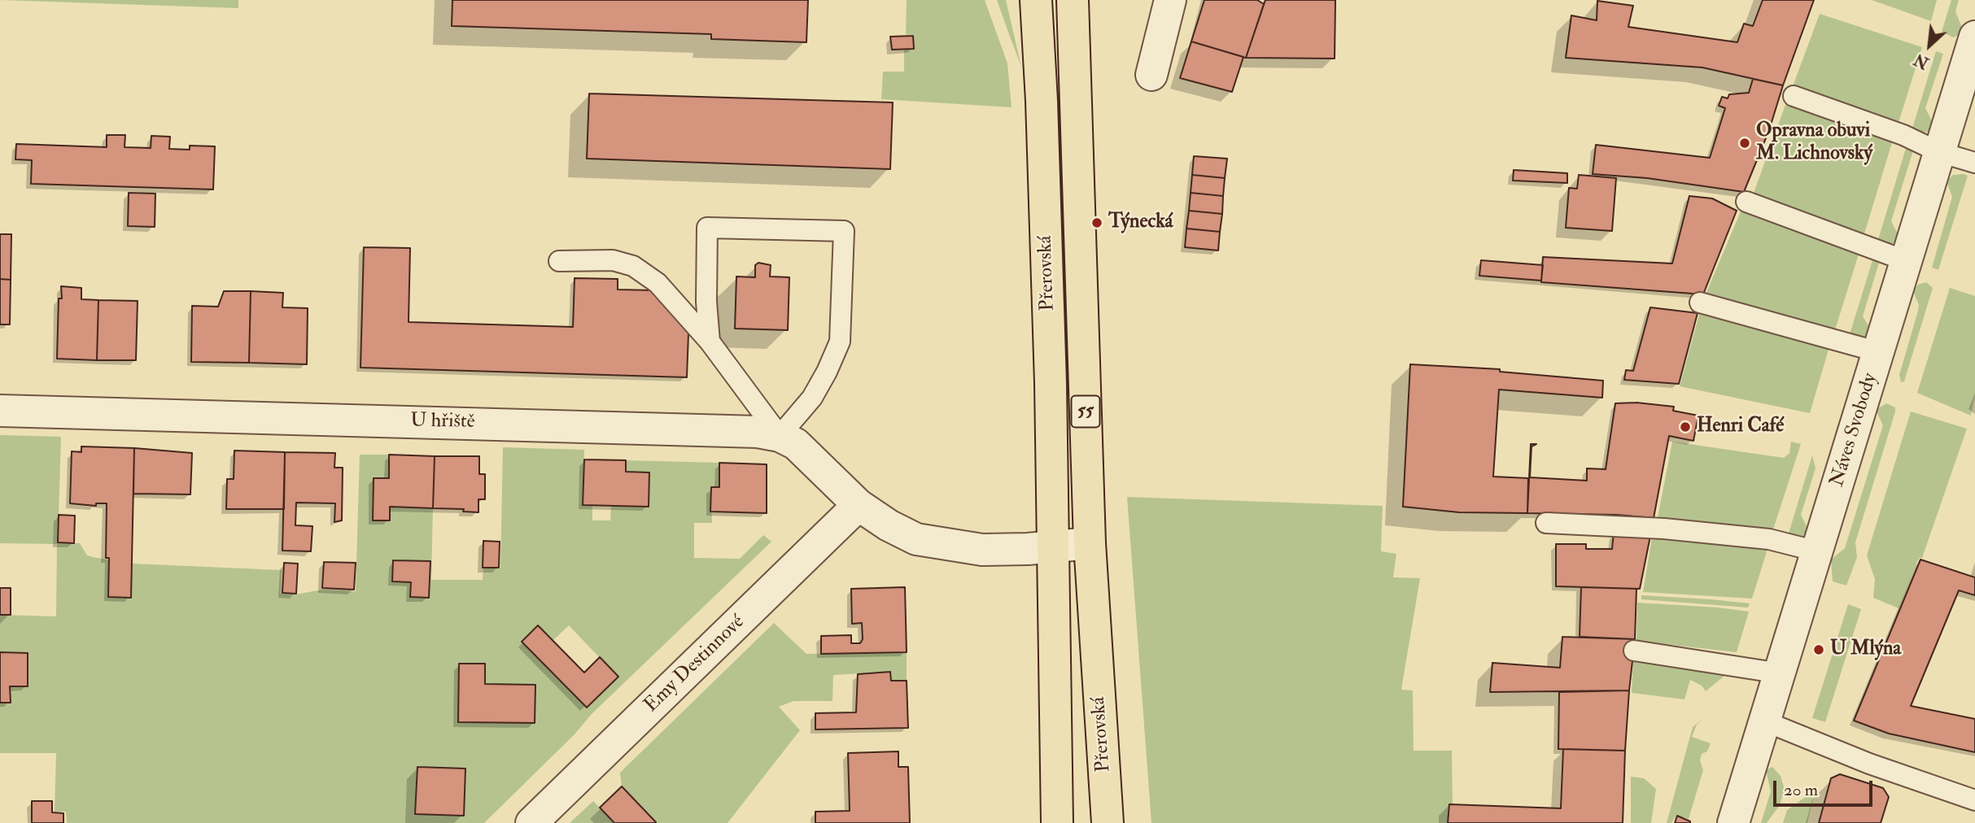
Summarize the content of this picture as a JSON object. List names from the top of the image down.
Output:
{
  "streets": {
    "main road": ["Přerovská", "55"],
    "street": ["U hřiště", "Náves Svobody", "Emy Destinnové"]
  },
  "crossings": [
    ["U hřiště", "Emy Destinnové"]
  ],
  "places": [
    "Opravna obuvi M. Lichnovský",
    "Týnecká",
    "Henri Café",
    "U Mlýna"
  ],
  "scale_bar": "20 m",
  "north": "bottom left"
}
